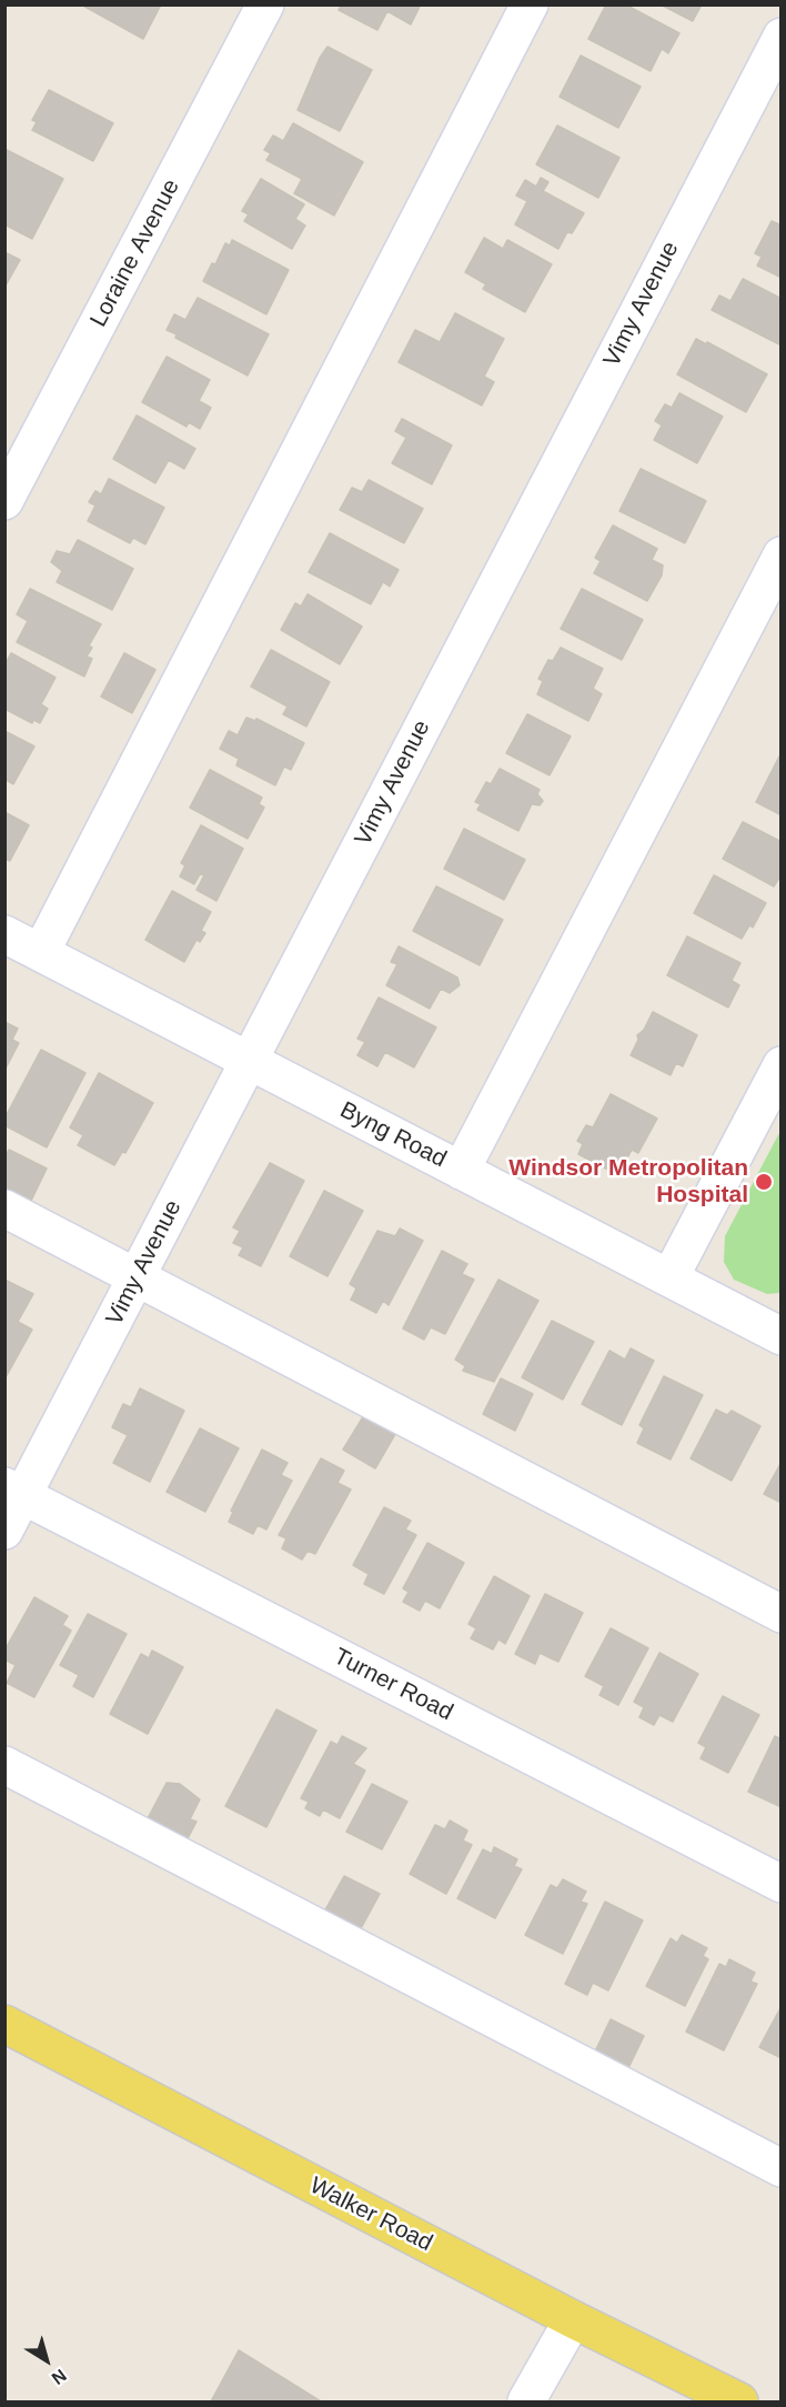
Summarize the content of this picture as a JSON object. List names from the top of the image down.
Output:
{
  "streets": {
    "main road": ["Walker Road"],
    "street": [
      "Loraine Avenue",
      "Vimy Avenue",
      "Byng Road",
      "Turner Road"
    ]
  },
  "crossings": [
    ["Vimy Avenue", "Byng Road"],
    ["Vimy Avenue", "Turner Road"]
  ],
  "places": ["Windsor Metropolitan Hospital"],
  "north": "bottom right"
}
